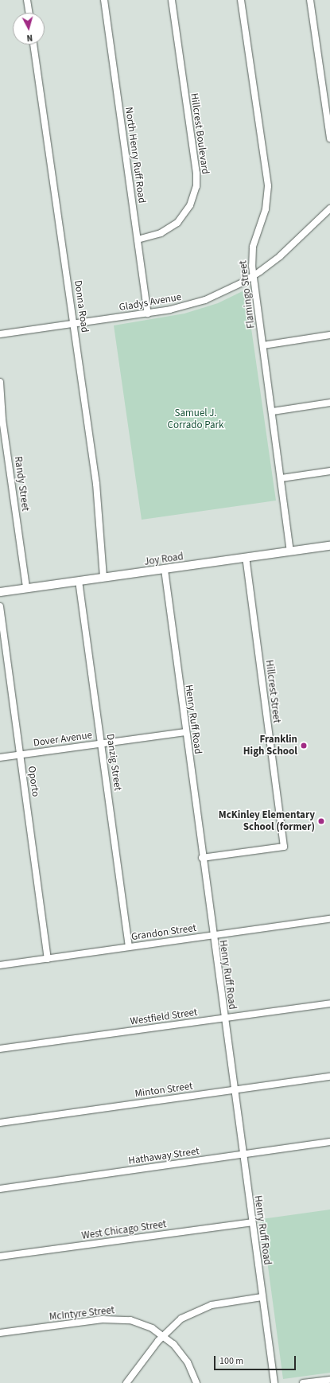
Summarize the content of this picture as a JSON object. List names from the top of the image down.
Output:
{
  "streets": {
    "street": [
      "Hillcrest Boulevard",
      "North Henry Ruff Road",
      "Flamingo Street",
      "Gladys Avenue",
      "Donna Road",
      "Randy Street",
      "Joy Road",
      "Hillcrest Street",
      "Henry Ruff Road",
      "Dover Avenue",
      "Danzig Street",
      "Oporto",
      "Grandon Street",
      "Westfield Street",
      "Minton Street",
      "Hathaway Street",
      "West Chicago Street",
      "McIntyre Street"
    ]
  },
  "crossings": [
    ["Hillcrest Boulevard", "North Henry Ruff Road"],
    ["North Henry Ruff Road", "Gladys Avenue"],
    ["Flamingo Street", "Gladys Avenue"],
    ["Flamingo Street", "Joy Road"],
    ["Gladys Avenue", "Donna Road"],
    ["Donna Road", "Joy Road"],
    ["Randy Street", "Joy Road"],
    ["Joy Road", "Hillcrest Street"],
    ["Joy Road", "Henry Ruff Road"],
    ["Joy Road", "Danzig Street"],
    ["Hillcrest Street", "Henry Ruff Road"],
    ["Henry Ruff Road", "Dover Avenue"],
    ["Henry Ruff Road", "Grandon Street"],
    ["Henry Ruff Road", "Westfield Street"],
    ["Henry Ruff Road", "Minton Street"],
    ["Henry Ruff Road", "Hathaway Street"],
    ["Henry Ruff Road", "West Chicago Street"],
    ["Dover Avenue", "Danzig Street"],
    ["Dover Avenue", "Oporto"],
    ["Danzig Street", "Grandon Street"],
    ["Oporto", "Grandon Street"]
  ],
  "parks": ["Samuel J. Corrado Park"],
  "places": ["Franklin High School", "McKinley Elementary School (former)"],
  "scale_bar": "100 m",
  "north": "bottom"
}
